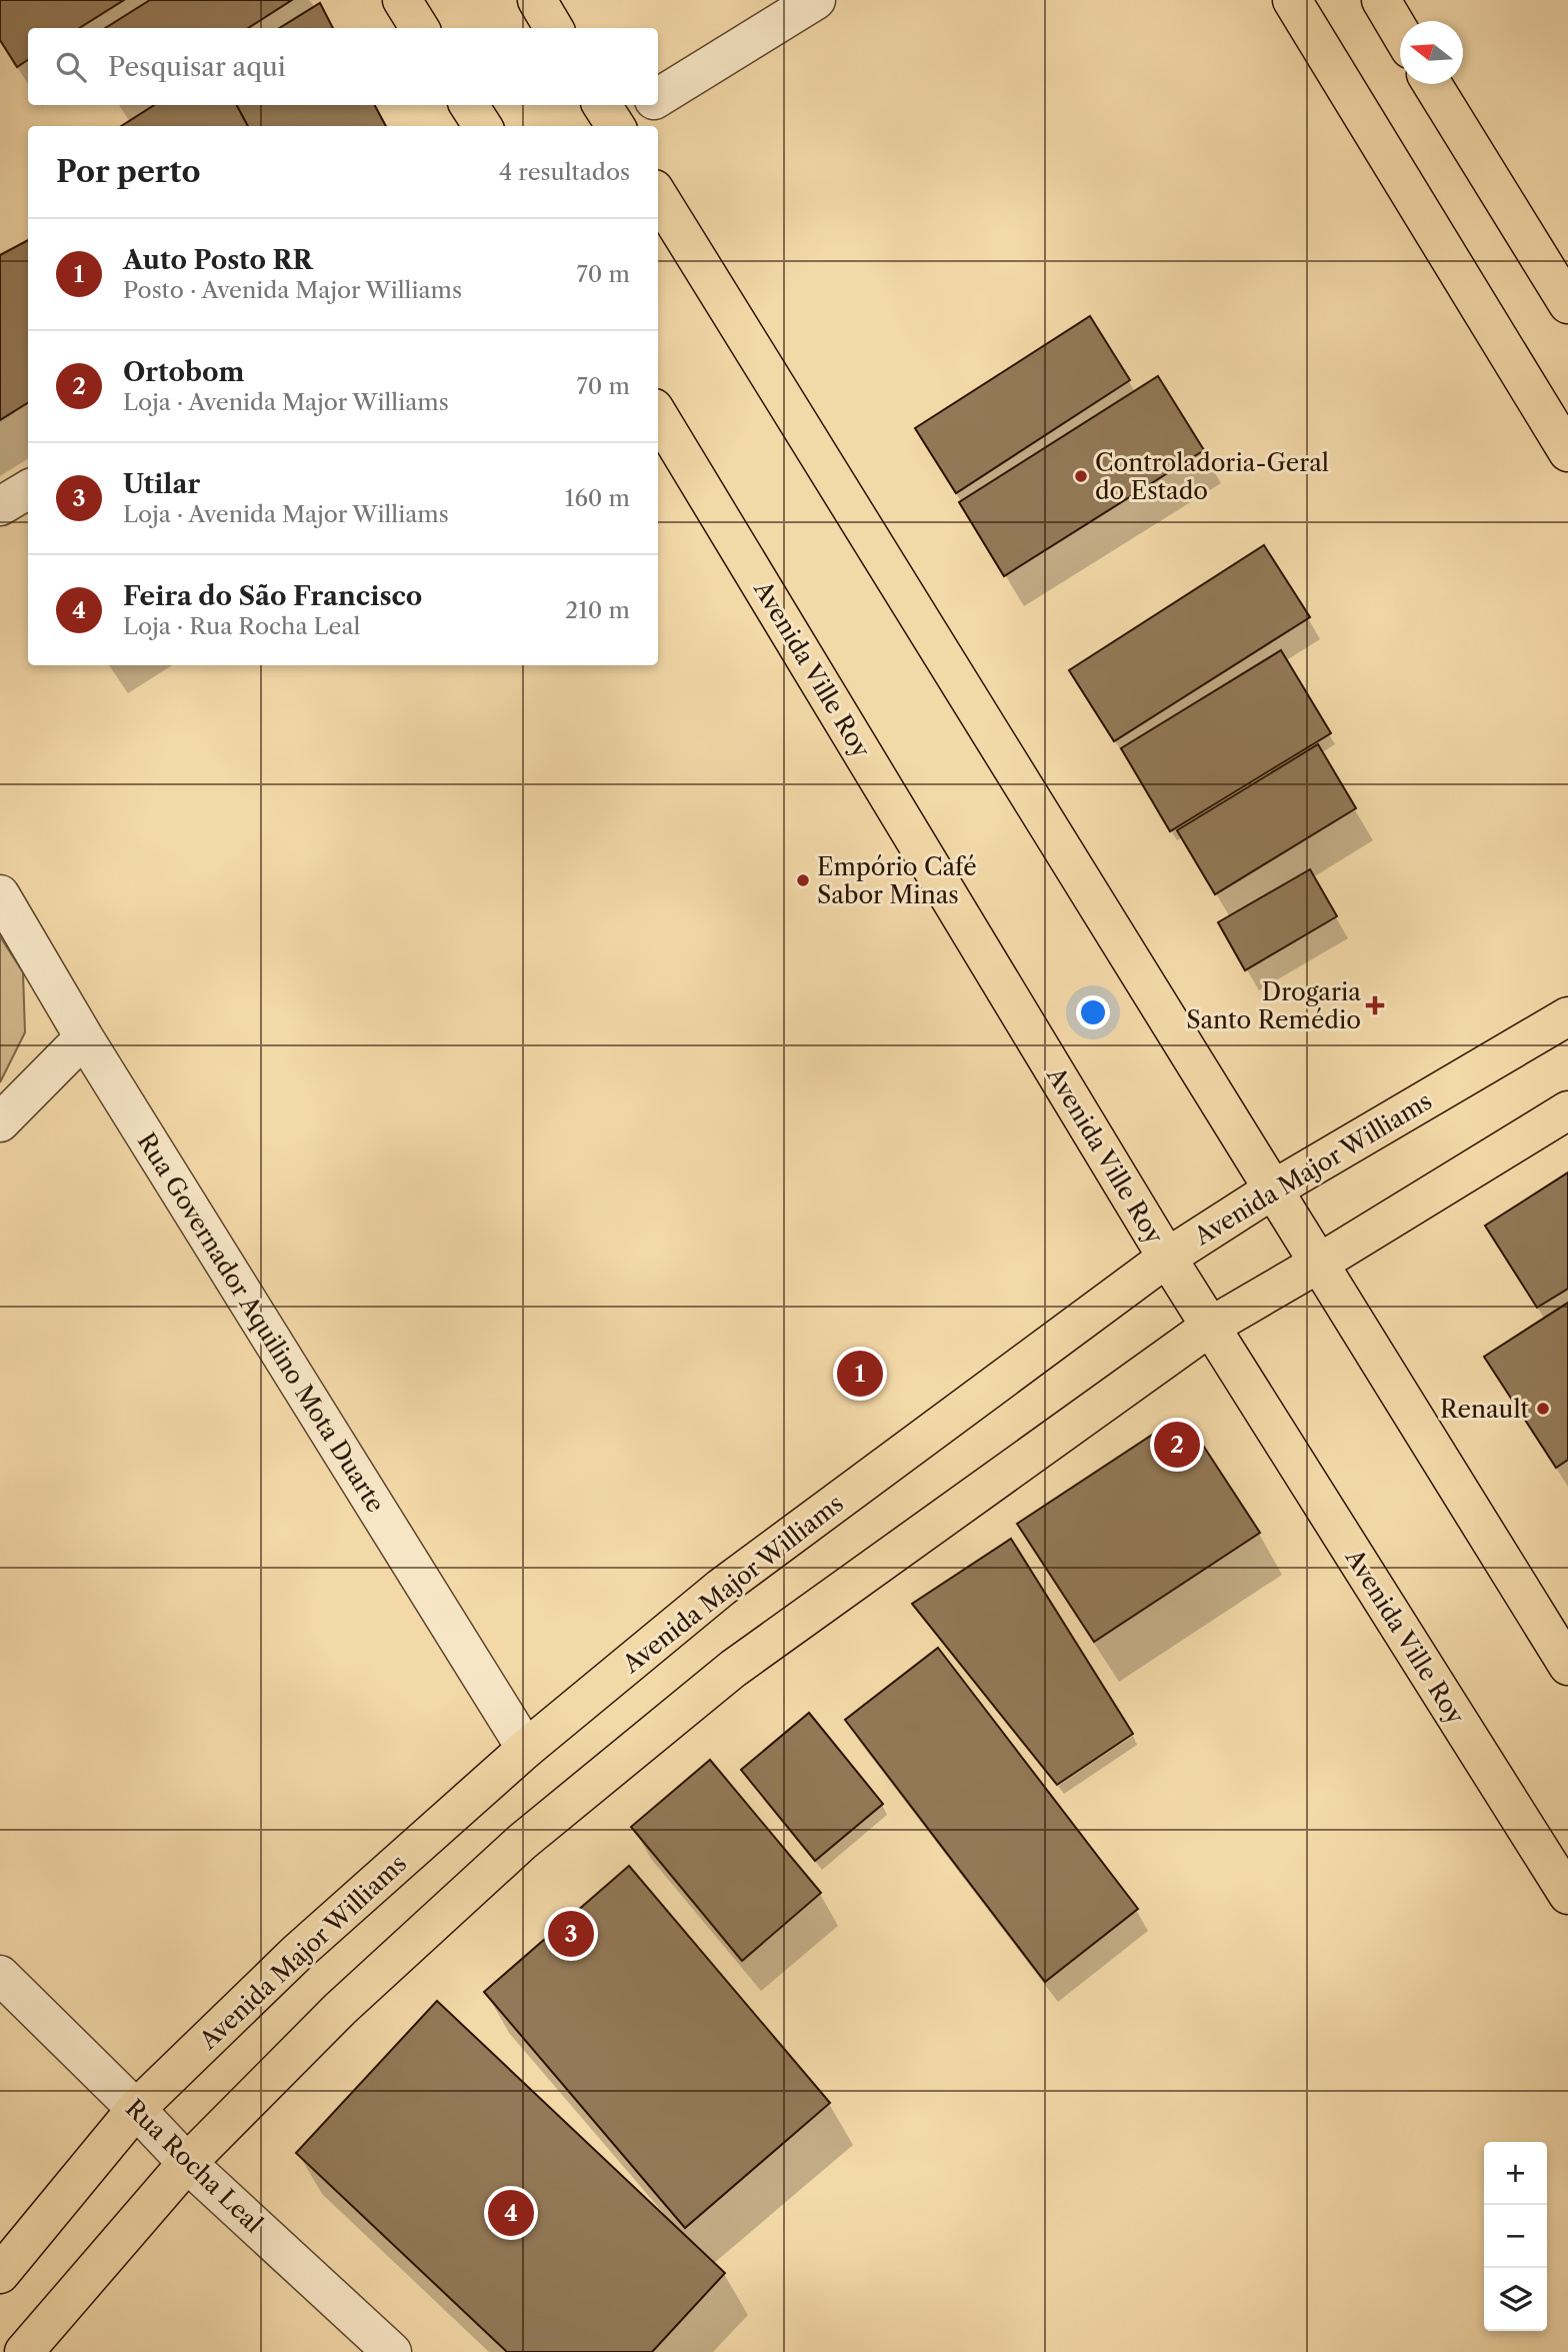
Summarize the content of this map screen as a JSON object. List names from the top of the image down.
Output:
{
  "streets": {
    "main road": ["Avenida Ville Roy", "Avenida Major Williams"],
    "street": ["Rua Governador Aquilino Mota Duarte", "Rua Rocha Leal"]
  },
  "crossings": [
    ["Avenida Ville Roy", "Avenida Major Williams"],
    ["Avenida Major Williams", "Rua Governador Aquilino Mota Duarte"],
    ["Avenida Major Williams", "Rua Rocha Leal"]
  ],
  "places": {
    "other": ["Controladoria-Geral do Estado", "Empório Café Sabor Minas", "Renault"],
    "health": ["Drogaria Santo Remédio"]
  },
  "north": "left",
  "page": {
    "search": "Pesquisar aqui",
    "heading": ["Por perto", "4 resultados"],
    "list": [
      {
        "mark": "1",
        "name": "Auto Posto RR",
        "note": "Posto · Avenida Major Williams",
        "value": "70 m"
      },
      {
        "mark": "2",
        "name": "Ortobom",
        "note": "Loja · Avenida Major Williams",
        "value": "70 m"
      },
      {
        "mark": "3",
        "name": "Utilar",
        "note": "Loja · Avenida Major Williams",
        "value": "160 m"
      },
      {
        "mark": "4",
        "name": "Feira do São Francisco",
        "note": "Loja · Rua Rocha Leal",
        "value": "210 m"
      }
    ],
    "pins": [
      "1",
      "2",
      "3",
      "4"
    ],
    "map_buttons": ["+", "−"]
  }
}
